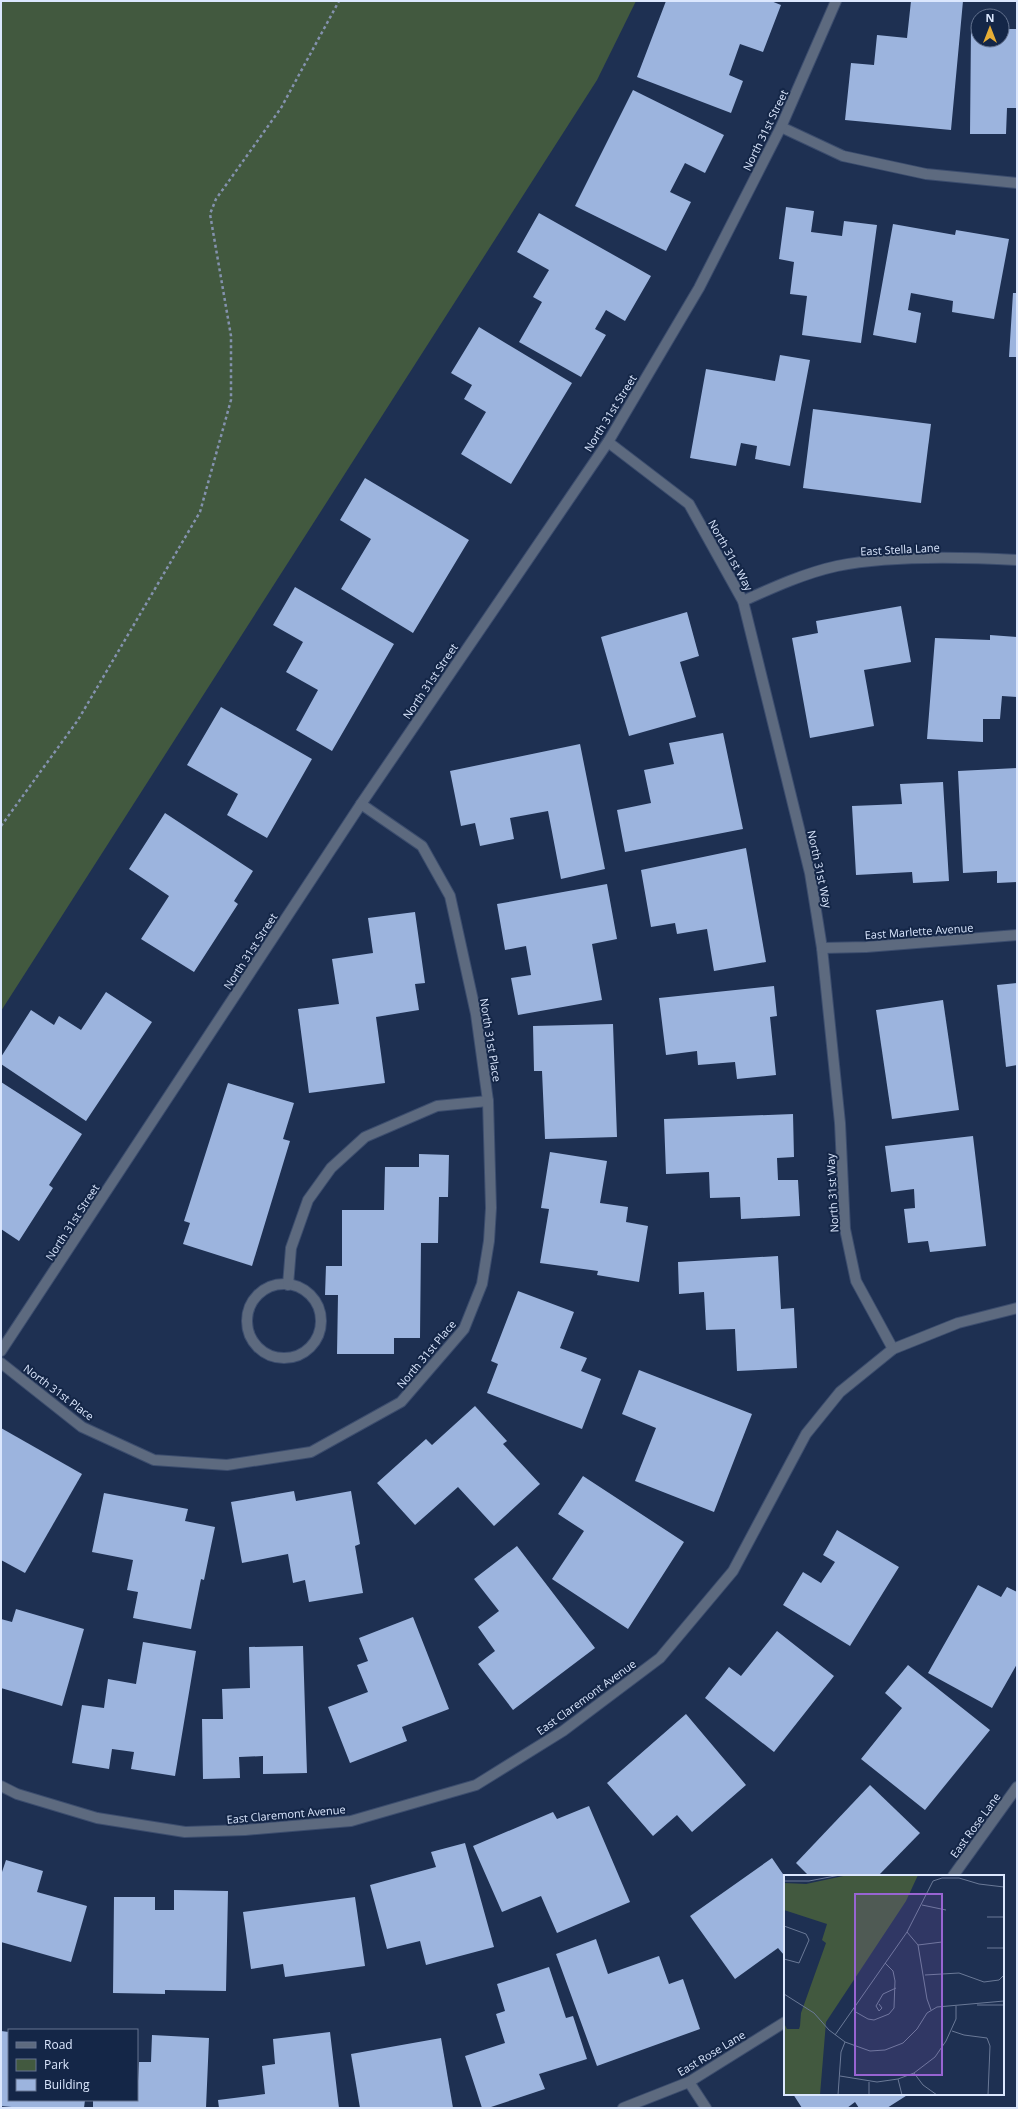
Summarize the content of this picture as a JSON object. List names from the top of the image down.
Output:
{
  "streets": {
    "street": [
      "North 31st Street",
      "East Stella Lane",
      "North 31st Way",
      "East Marlette Avenue",
      "North 31st Place",
      "East Claremont Avenue",
      "East Rose Lane"
    ]
  },
  "crossings": [
    ["North 31st Street", "North 31st Way"],
    ["North 31st Street", "North 31st Place"],
    ["East Stella Lane", "North 31st Way"],
    ["North 31st Way", "East Marlette Avenue"],
    ["North 31st Way", "East Claremont Avenue"]
  ],
  "legend": ["Road", "Park", "Building"],
  "north": "top"
}
